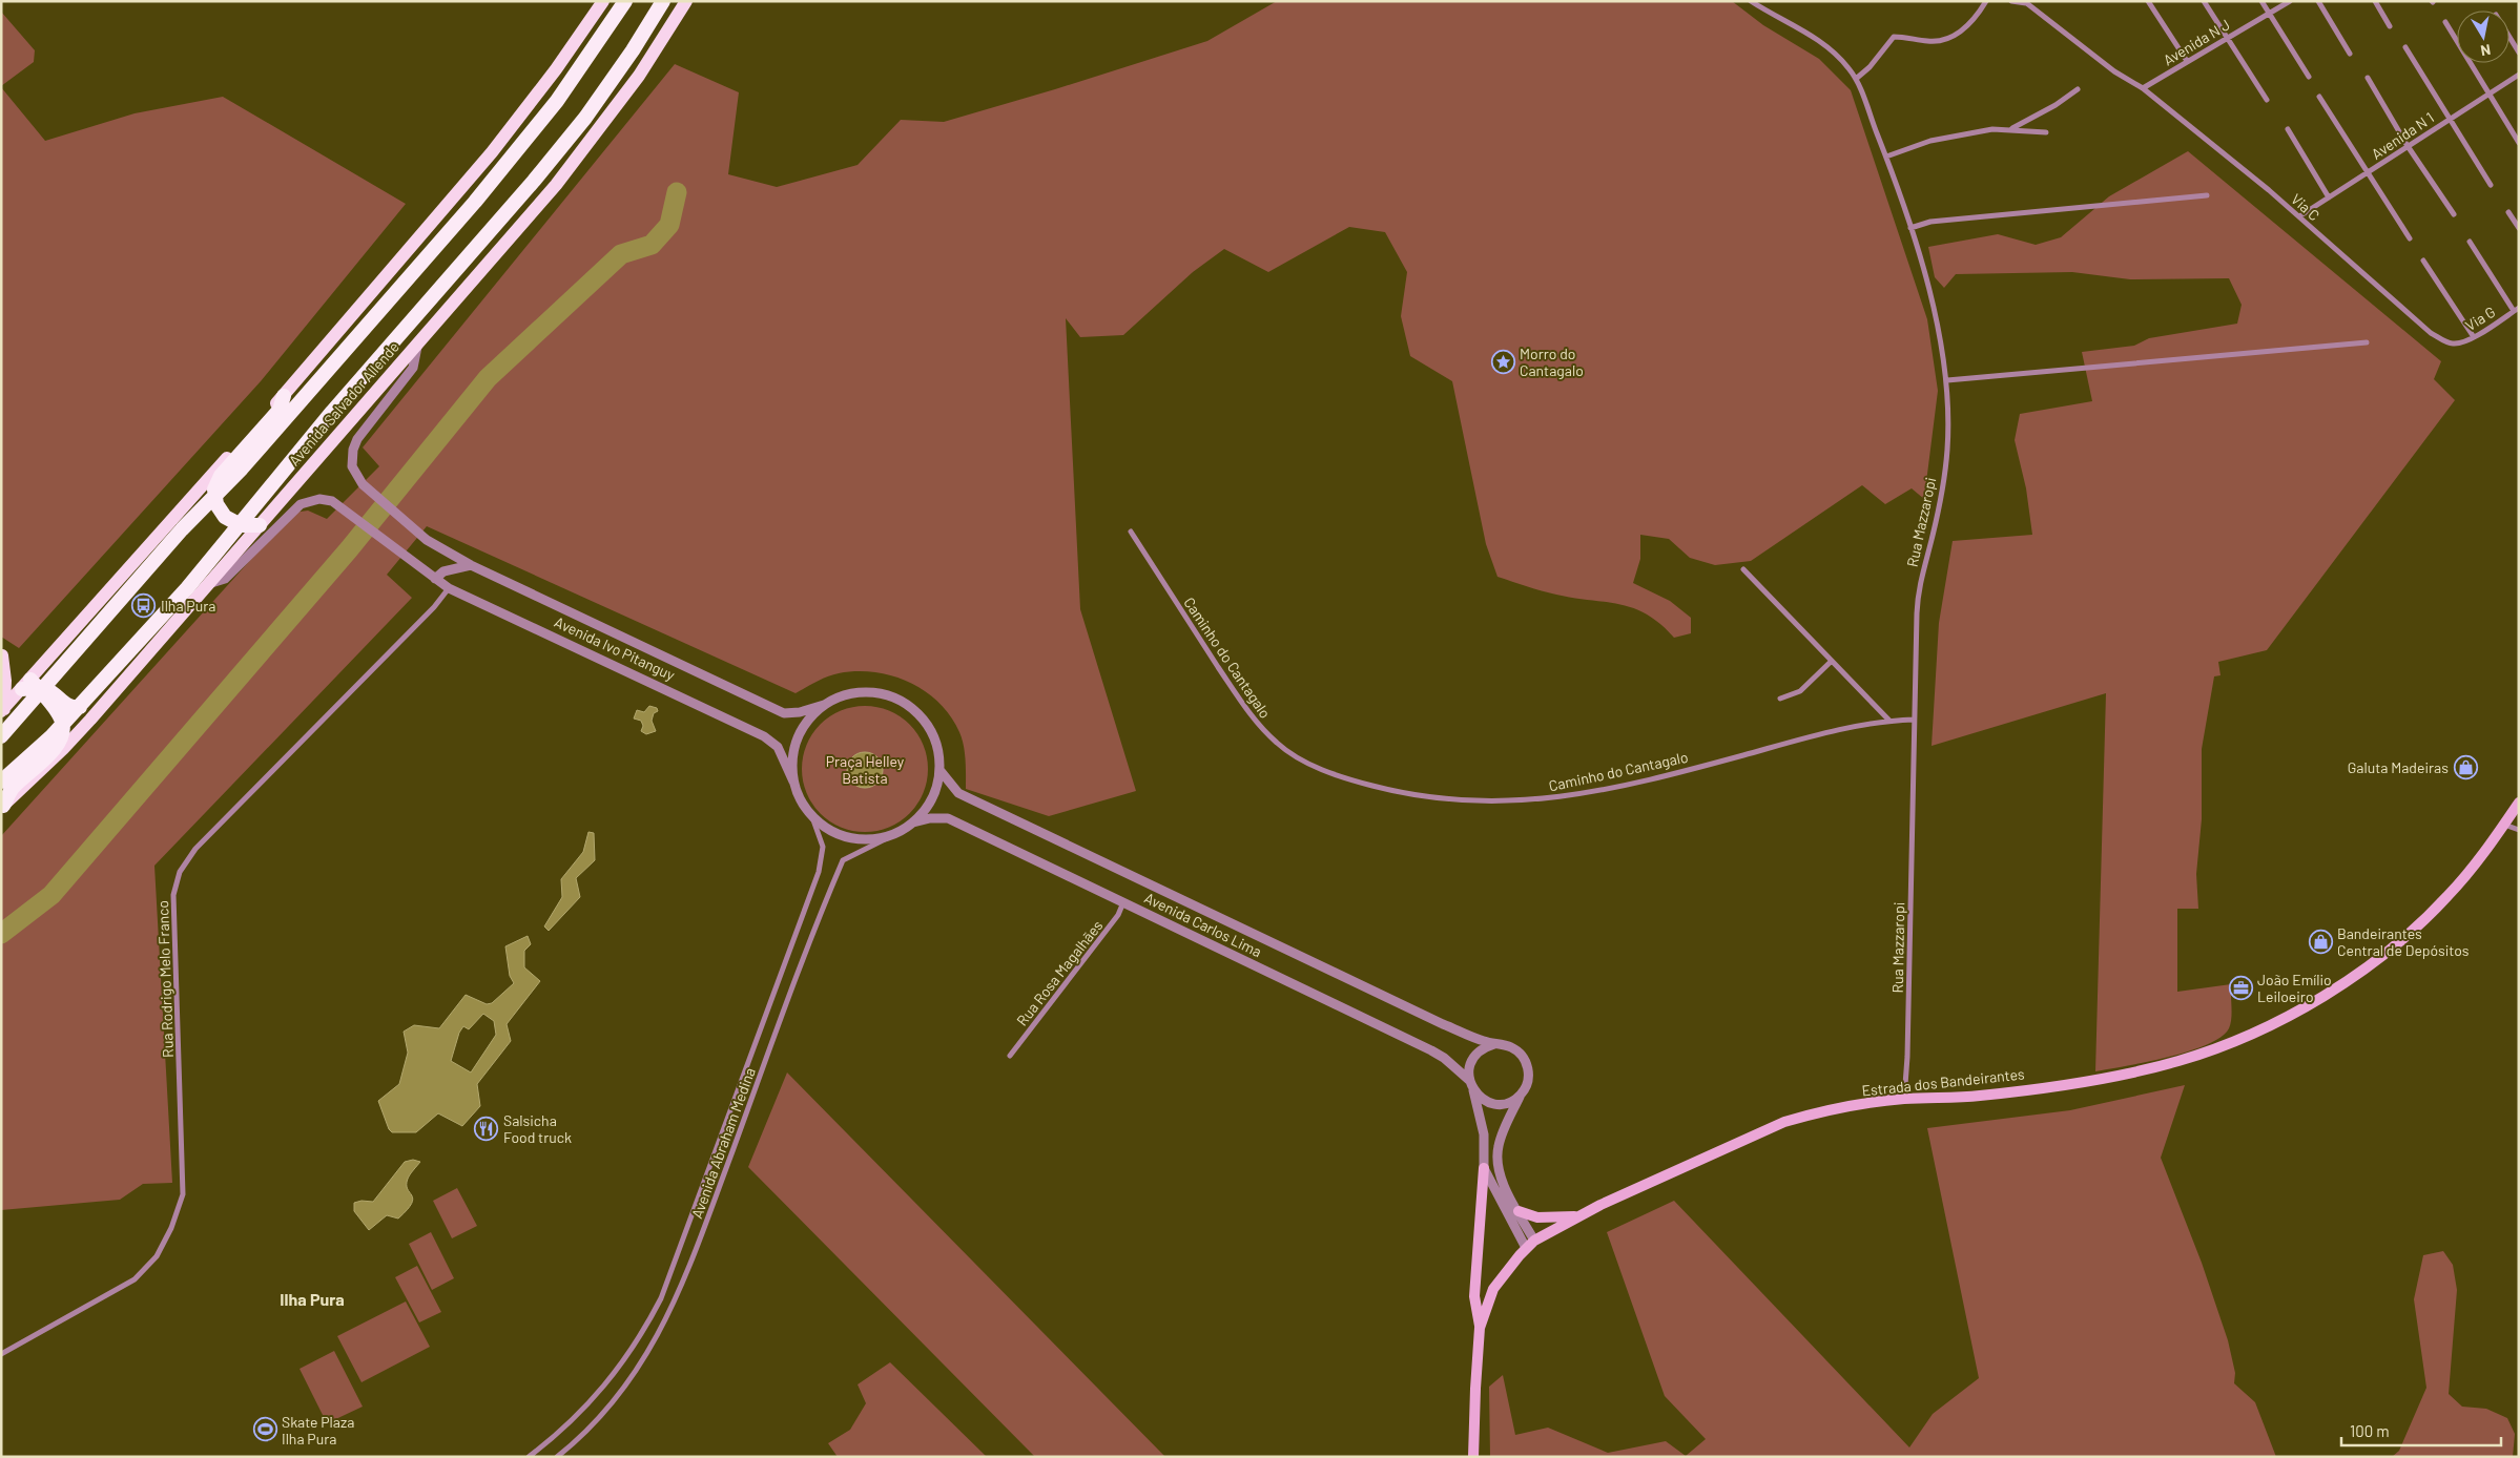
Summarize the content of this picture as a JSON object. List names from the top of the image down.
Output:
{
  "streets": {
    "highway": ["Avenida Salvador Allende"],
    "main road": ["Estrada dos Bandeirantes"],
    "street": [
      "Avenida N J",
      "Avenida N 1",
      "Via C",
      "Via G",
      "Rua Mazzaropi",
      "Avenida Ivo Pitanguy",
      "Caminho do Cantagalo",
      "Avenida Carlos Lima",
      "Rua Rosa Magalhães",
      "Rua Rodrigo Melo Franco",
      "Avenida Abraham Medina"
    ]
  },
  "crossings": [
    ["Avenida N J", "Via C"],
    ["Avenida N 1", "Via C"],
    ["Via C", "Via G"],
    ["Avenida Salvador Allende", "Avenida Ivo Pitanguy"],
    ["Rua Mazzaropi", "Caminho do Cantagalo"],
    ["Rua Mazzaropi", "Estrada dos Bandeirantes"],
    ["Avenida Ivo Pitanguy", "Avenida Carlos Lima"],
    ["Avenida Ivo Pitanguy", "Rua Rodrigo Melo Franco"],
    ["Avenida Ivo Pitanguy", "Avenida Abraham Medina"],
    ["Avenida Carlos Lima", "Rua Rosa Magalhães"],
    ["Avenida Carlos Lima", "Estrada dos Bandeirantes"],
    ["Avenida Carlos Lima", "Avenida Abraham Medina"]
  ],
  "districts": ["Ilha Pura"],
  "parks": ["Praça Helley Batista"],
  "places": {
    "place": ["Morro do Cantagalo"],
    "bus stop": ["Ilha Pura"],
    "shop": ["Galuta Madeiras", "Bandeirantes Central de Depósitos"],
    "office": ["João Emílio Leiloeiro"],
    "restaurant": ["Salsicha Food truck"],
    "sports": ["Skate Plaza Ilha Pura"]
  },
  "scale_bar": "100 m",
  "north": "bottom"
}
